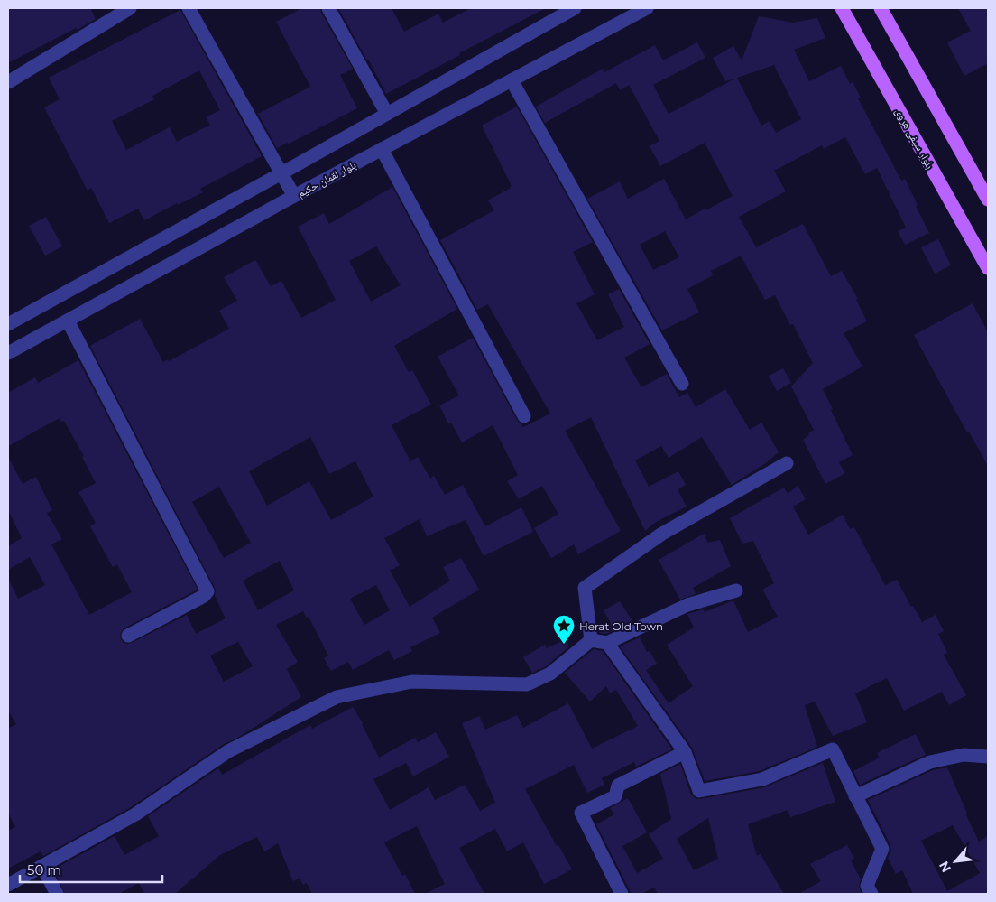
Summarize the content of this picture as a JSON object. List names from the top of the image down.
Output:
{
  "streets": {
    "main road": ["بلوار سیفی هروی"],
    "street": ["بلوار لقمان حکیم"]
  },
  "places": {
    "place": ["Herat Old Town"]
  },
  "scale_bar": "50 m",
  "north": "bottom left"
}
